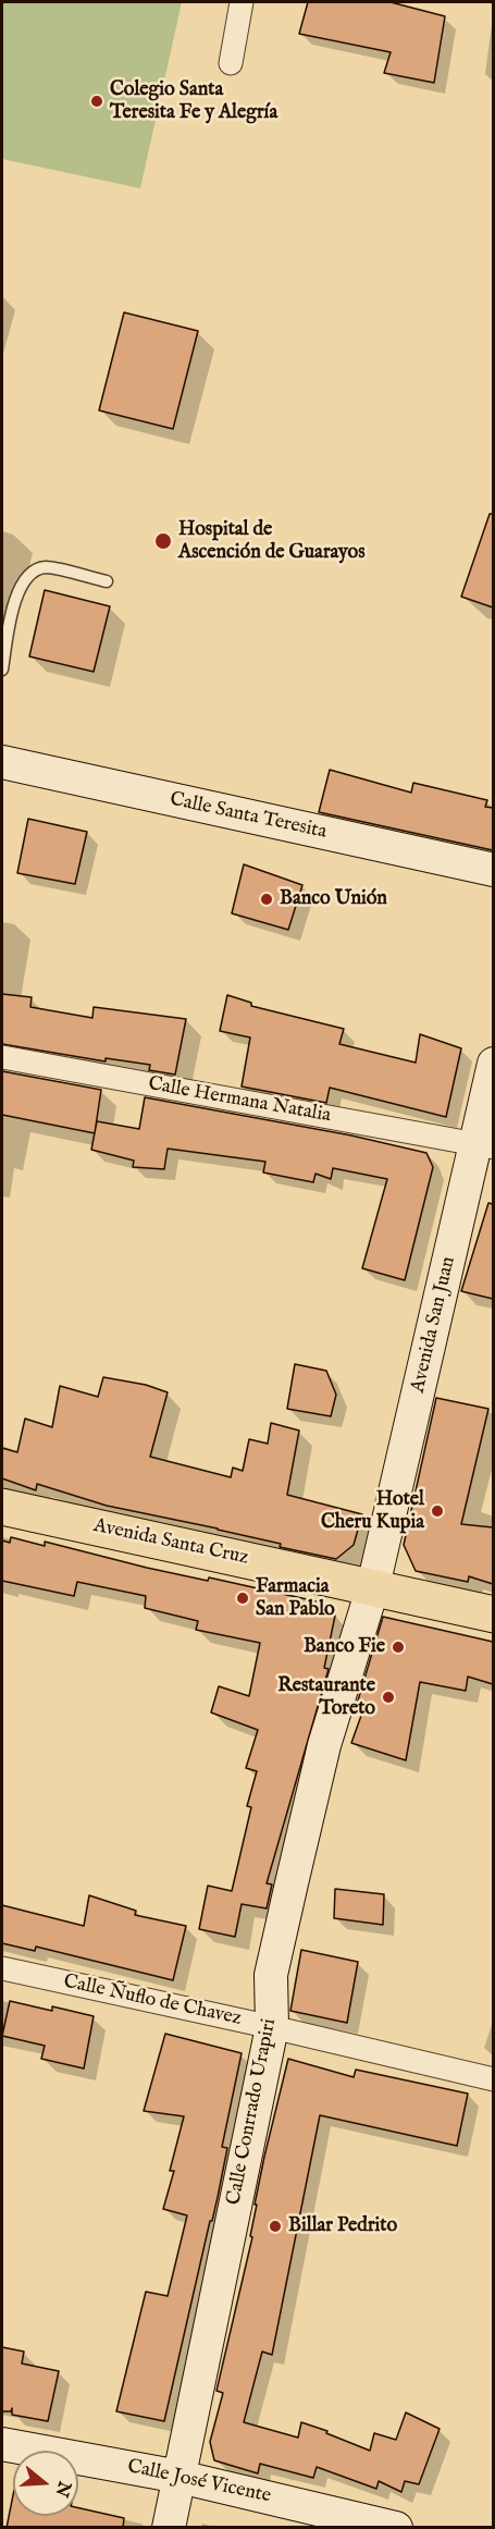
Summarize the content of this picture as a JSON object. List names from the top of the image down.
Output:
{
  "streets": {
    "main road": ["Avenida Santa Cruz"],
    "street": [
      "Calle Santa Teresita",
      "Calle Hermana Natalia",
      "Avenida San Juan",
      "Calle Ñuflo de Chavez",
      "Calle Conrrado Urapiri",
      "Calle José Vicente"
    ]
  },
  "crossings": [
    ["Calle Hermana Natalia", "Avenida San Juan"],
    ["Avenida San Juan", "Avenida Santa Cruz"],
    ["Avenida San Juan", "Calle Conrrado Urapiri"],
    ["Avenida Santa Cruz", "Calle Conrrado Urapiri"],
    ["Calle Ñuflo de Chavez", "Calle Conrrado Urapiri"],
    ["Calle Conrrado Urapiri", "Calle José Vicente"]
  ],
  "places": [
    "Colegio Santa Teresita Fe y Alegría",
    "Hospital de Ascención de Guarayos",
    "Banco Unión",
    "Hotel Cheru Kupia",
    "Farmacia San Pablo",
    "Banco Fie",
    "Restaurante Toreto",
    "Billar Pedrito"
  ],
  "north": "right"
}
